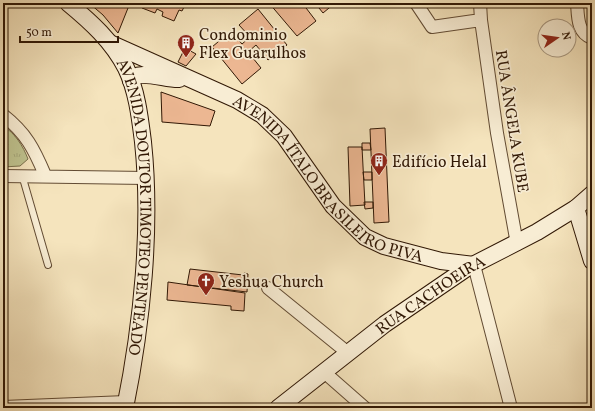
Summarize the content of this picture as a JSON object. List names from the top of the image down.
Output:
{
  "streets": {
    "main road": ["AVENIDA ÍTALO BRASILEIRO PIVA", "AVENIDA DOUTOR TIMOTEO PENTEADO", "RUA CACHOEIRA"],
    "street": ["RUA ÂNGELA KUBE"]
  },
  "crossings": [
    ["RUA ÂNGELA KUBE", "RUA CACHOEIRA"],
    ["AVENIDA ÍTALO BRASILEIRO PIVA", "AVENIDA DOUTOR TIMOTEO PENTEADO"],
    ["AVENIDA ÍTALO BRASILEIRO PIVA", "RUA CACHOEIRA"]
  ],
  "places": {
    "building": ["Condominio Flex Guarulhos", "Edifício Helal"],
    "church": ["Yeshua Church"]
  },
  "scale_bar": "50 m",
  "north": "right"
}
